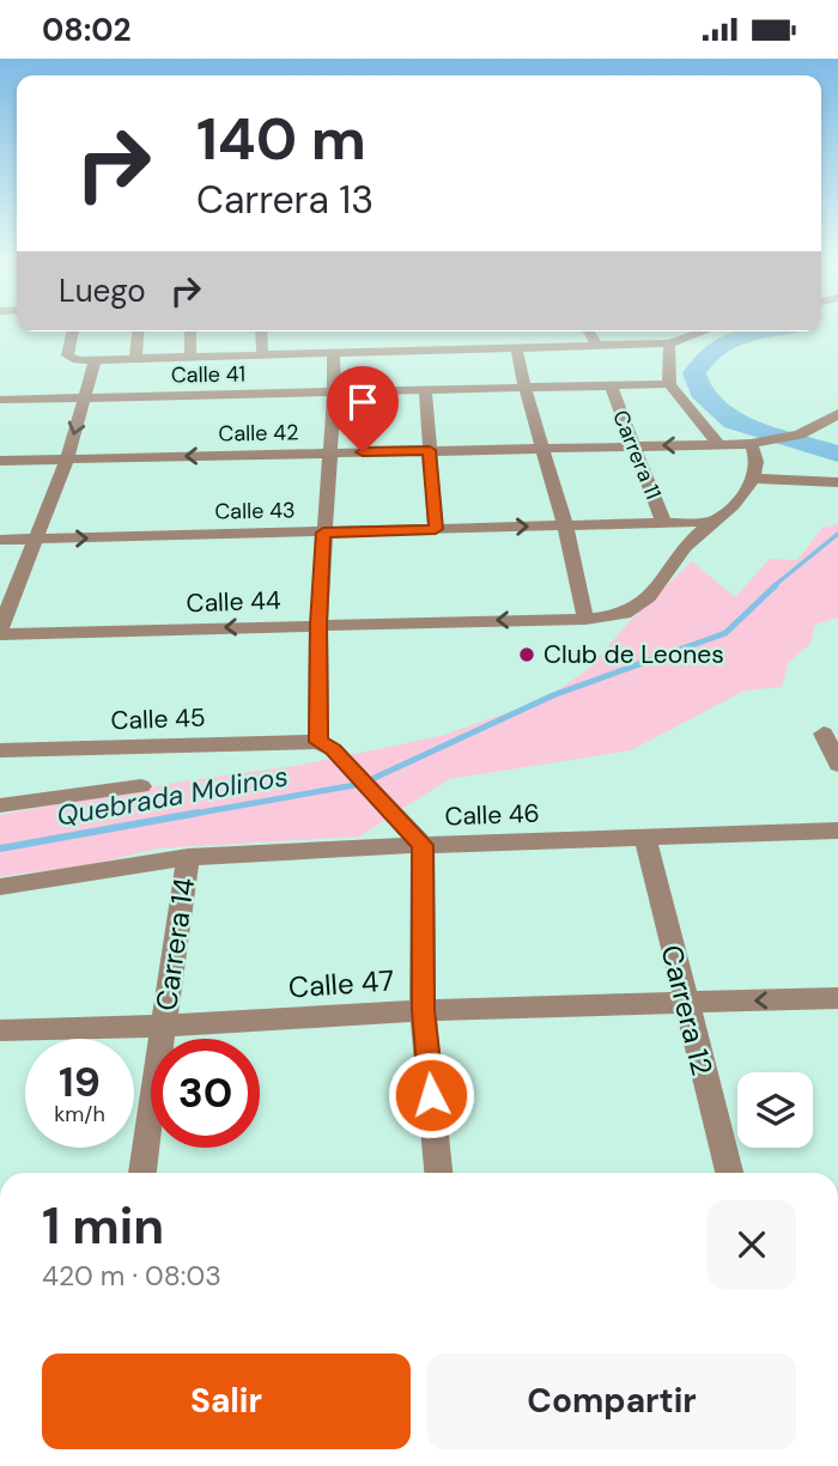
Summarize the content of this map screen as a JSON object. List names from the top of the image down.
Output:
{
  "streets": {
    "street": [
      "Calle 41",
      "Calle 42",
      "Carrera 11",
      "Calle 43",
      "Calle 44",
      "Calle 45",
      "Calle 46",
      "Carrera 14",
      "Calle 47",
      "Carrera 12"
    ]
  },
  "crossings": [
    ["Calle 41", "Carrera 11"],
    ["Calle 42", "Carrera 11"],
    ["Carrera 11", "Calle 43"],
    ["Calle 43", "Calle 44"],
    ["Calle 46", "Carrera 14"],
    ["Calle 46", "Carrera 12"],
    ["Carrera 14", "Calle 47"],
    ["Calle 47", "Carrera 12"]
  ],
  "one_way": ["Calle 44"],
  "water": ["Quebrada Molinos"],
  "places": ["Club de Leones"],
  "page": {
    "status": "08:02",
    "turn": ["140 m", "Carrera 13"],
    "then": "Luego",
    "speed": "19 km/h",
    "limit": "30",
    "heading": ["1 min", "420 m · 08:03"],
    "buttons": ["Salir", "Compartir"]
  }
}
